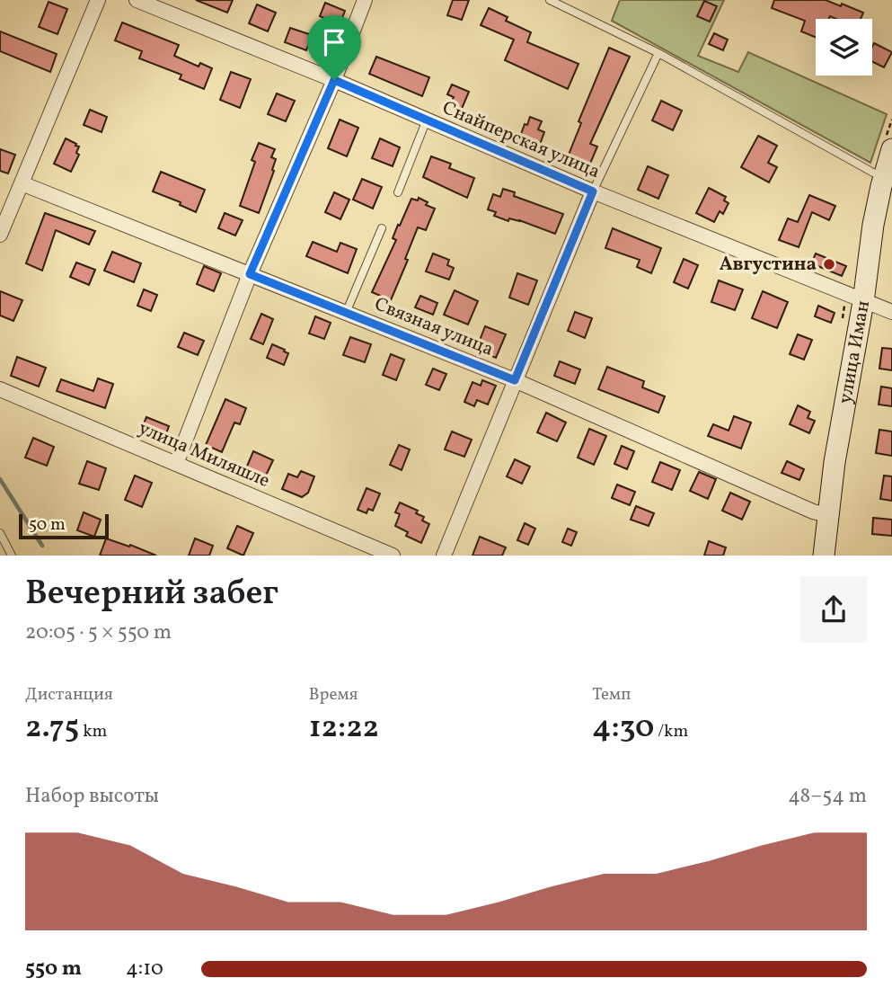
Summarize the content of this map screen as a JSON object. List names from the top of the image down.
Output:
{
  "streets": {
    "street": [
      "Снайперская улица",
      "Связная улица",
      "улица Иман",
      "улица Миляшле"
    ]
  },
  "crossings": [
    ["Снайперская улица", "улица Иман"],
    ["Связная улица", "улица Иман"]
  ],
  "places": ["Августина"],
  "scale_bar": "50 m",
  "page": {
    "scale": "50 m",
    "heading": ["Вечерний забег", "20:05 · 5 × 550 m"],
    "stats": [
      ["Дистанция", "2.75 km"],
      ["Время", "12:22"],
      ["Темп", "4:30 /km"]
    ],
    "chart": ["Набор высоты", "48–54 m"],
    "list": [
      {
        "name": "550 m",
        "note": "4:10"
      }
    ]
  }
}
